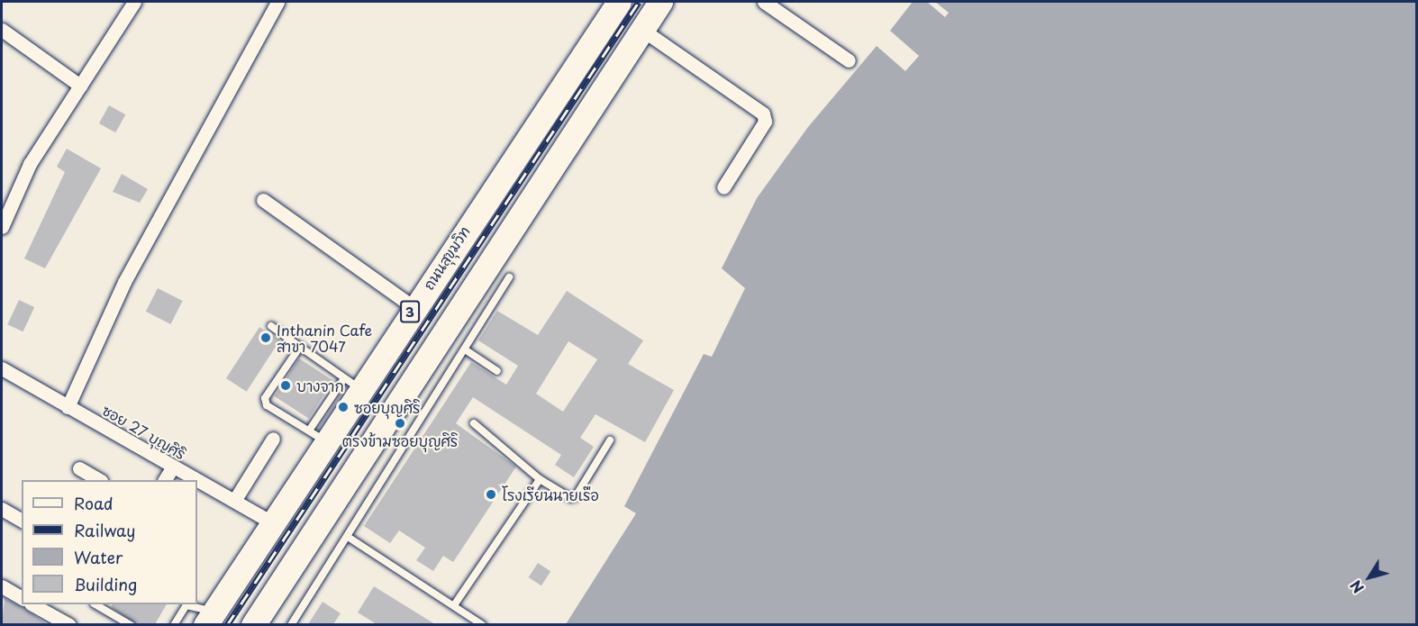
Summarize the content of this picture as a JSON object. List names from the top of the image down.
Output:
{
  "streets": {
    "highway": ["ถนนสุขุมวิท", "3"],
    "street": ["ซอย 27 บุญศิริ"]
  },
  "crossings": [
    ["ถนนสุขุมวิท", "ซอย 27 บุญศิริ"]
  ],
  "places": [
    "Inthanin Cafe สาขา 7047",
    "บางจาก",
    "ซอยบุญศิริ",
    "ตรงข้ามซอยบุญศิริ",
    "โรงเรียนนายเรือ"
  ],
  "legend": [
    "Road",
    "Railway",
    "Water",
    "Building"
  ],
  "north": "bottom left"
}
